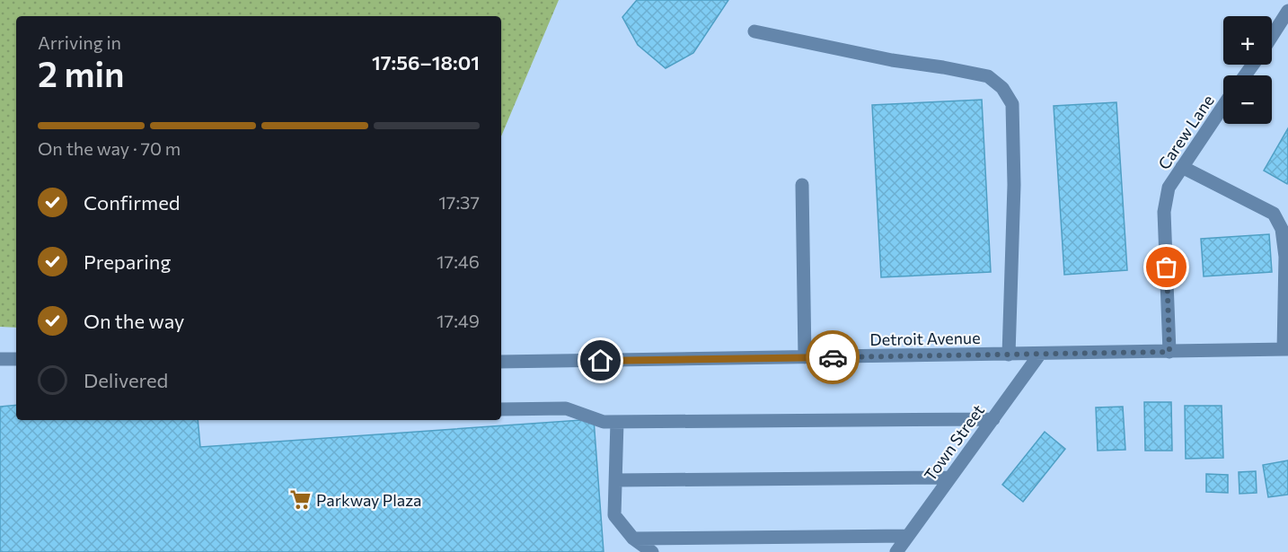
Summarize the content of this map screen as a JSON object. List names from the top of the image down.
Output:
{
  "streets": {
    "street": ["Carew Lane", "Detroit Avenue", "Town Street"]
  },
  "crossings": [
    ["Carew Lane", "Detroit Avenue"],
    ["Detroit Avenue", "Town Street"]
  ],
  "places": {
    "supermarket": ["Parkway Plaza"]
  },
  "page": {
    "map_buttons": ["+", "−"],
    "heading": ["2 min", "Arriving in", "17:56–18:01"],
    "bar": "On the way · 70 m",
    "list": [
      ["Confirmed", "17:37"],
      ["Preparing", "17:46"],
      ["On the way", "17:49"],
      "Delivered"
    ]
  }
}
